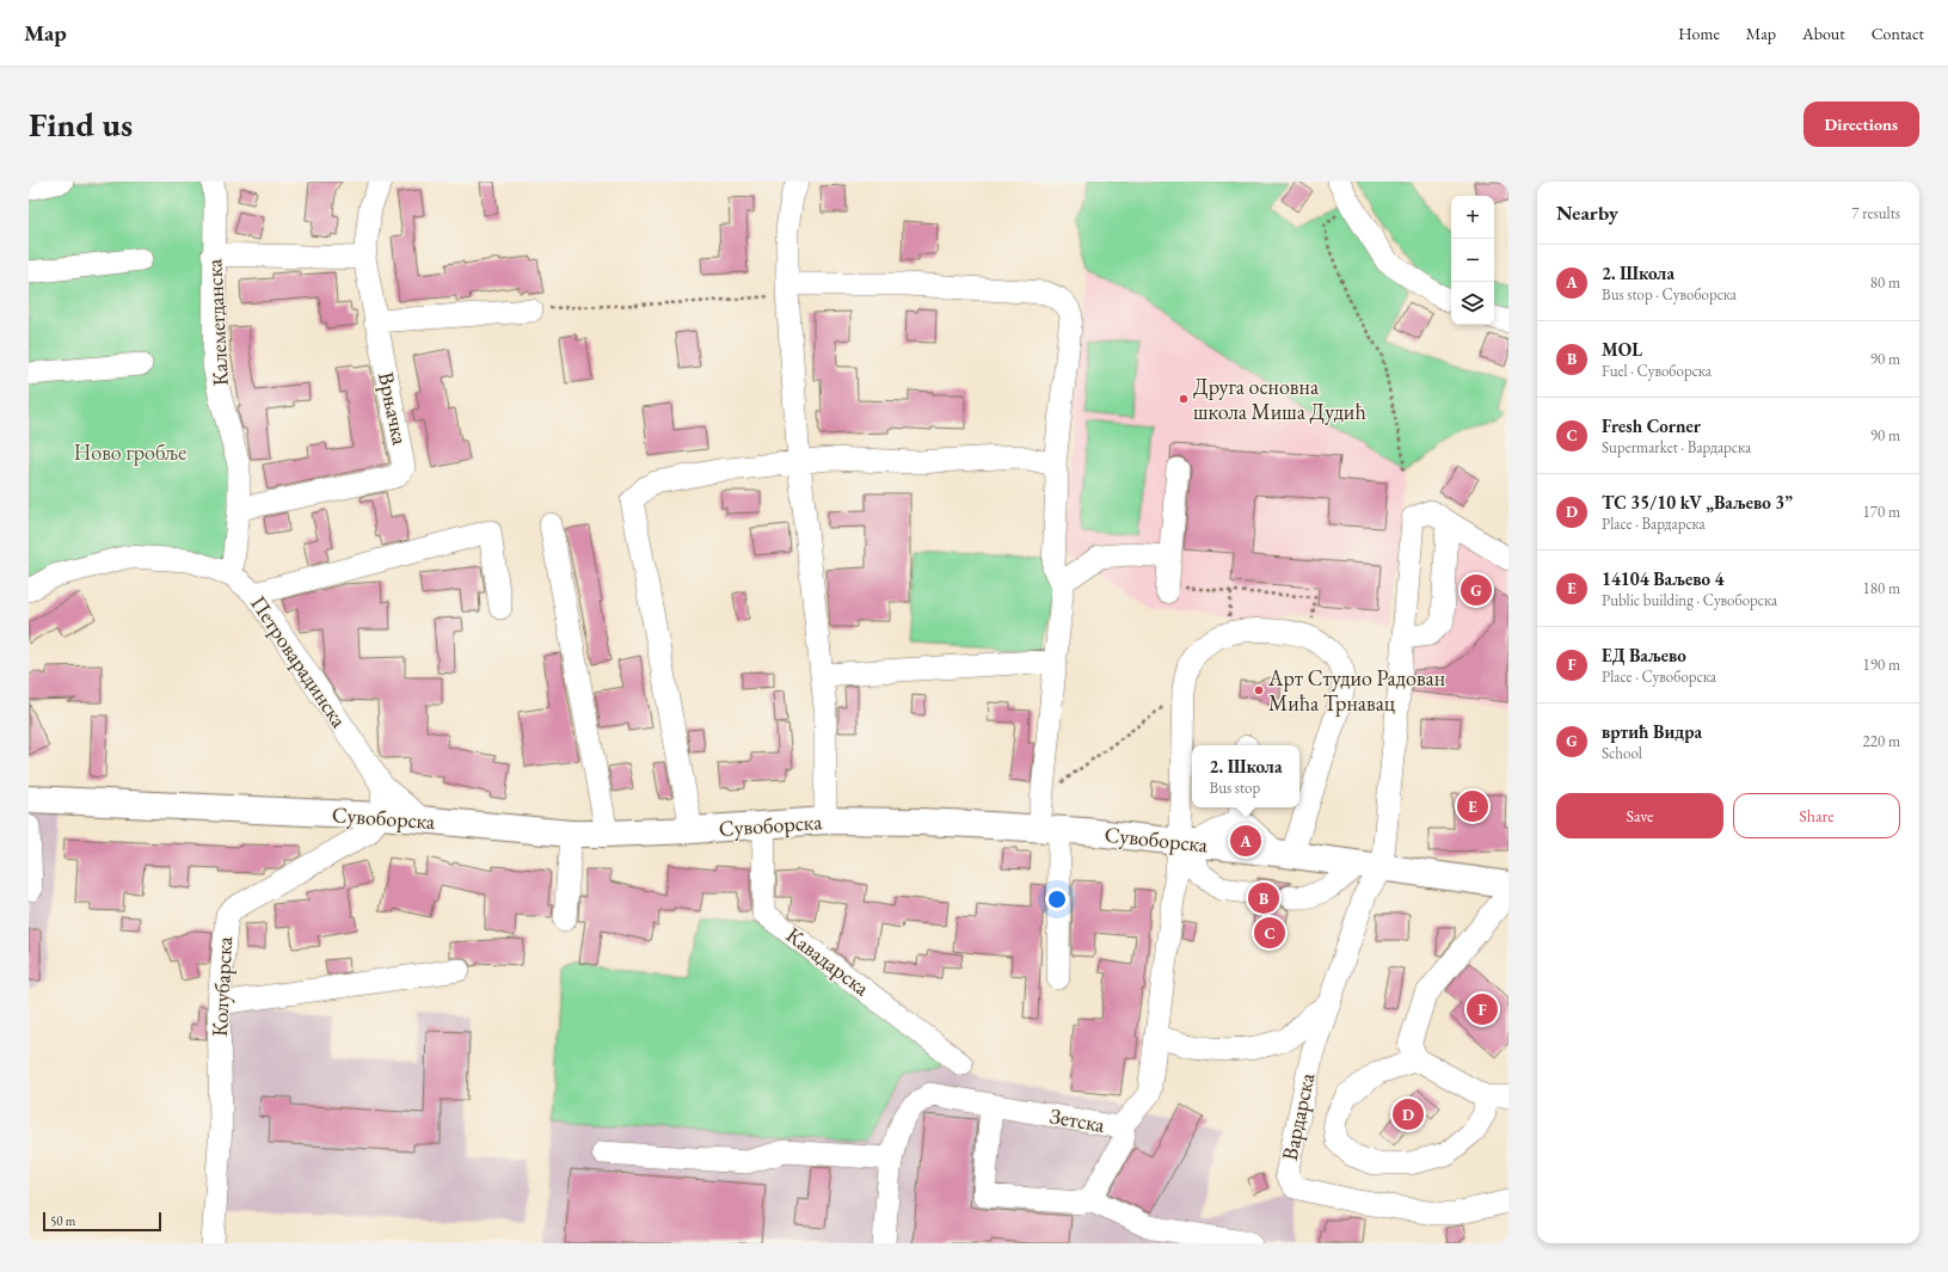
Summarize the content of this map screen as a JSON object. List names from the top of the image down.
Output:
{
  "streets": {
    "main road": ["Сувоборска"],
    "street": [
      "Калемегданска",
      "Врњачка",
      "Петроварадинска",
      "Кавадарска",
      "Колубарска",
      "Вардарска",
      "Зетска"
    ]
  },
  "crossings": [
    ["Калемегданска", "Врњачка"],
    ["Калемегданска", "Петроварадинска"],
    ["Петроварадинска", "Сувоборска"],
    ["Сувоборска", "Кавадарска"],
    ["Сувоборска", "Колубарска"],
    ["Сувоборска", "Вардарска"],
    ["Сувоборска", "Зетска"]
  ],
  "parks": ["Ново гробље"],
  "places": ["Друга основна школа Миша Дудић", "Арт Студио Радован Мића Трнавац"],
  "scale_bar": "50 m",
  "page": {
    "header": "Map",
    "nav": [
      "Home",
      "Map",
      "About",
      "Contact"
    ],
    "buttons": [
      "Directions",
      ["Save", "Share"]
    ],
    "title": "Find us",
    "heading": ["Nearby", "7 results"],
    "map_buttons": ["+", "−"],
    "list": [
      {
        "mark": "A",
        "name": "2. Школа",
        "note": "Bus stop · Сувоборска",
        "value": "80 m"
      },
      {
        "mark": "B",
        "name": "MOL",
        "note": "Fuel · Сувоборска",
        "value": "90 m"
      },
      {
        "mark": "C",
        "name": "Fresh Corner",
        "note": "Supermarket · Вардарска",
        "value": "90 m"
      },
      {
        "mark": "D",
        "name": "ТС 35/10 kV „Ваљево 3”",
        "note": "Place · Вардарска",
        "value": "170 m"
      },
      {
        "mark": "E",
        "name": "14104 Ваљево 4",
        "note": "Public building · Сувоборска",
        "value": "180 m"
      },
      {
        "mark": "F",
        "name": "ЕД Ваљево",
        "note": "Place · Сувоборска",
        "value": "190 m"
      },
      {
        "mark": "G",
        "name": "вртић Видра",
        "note": "School",
        "value": "220 m"
      }
    ],
    "pins": [
      "G",
      "E",
      "A",
      "B",
      "C",
      "F",
      "D"
    ],
    "popup": ["2. Школа", "Bus stop"],
    "scale": "50 m"
  }
}
